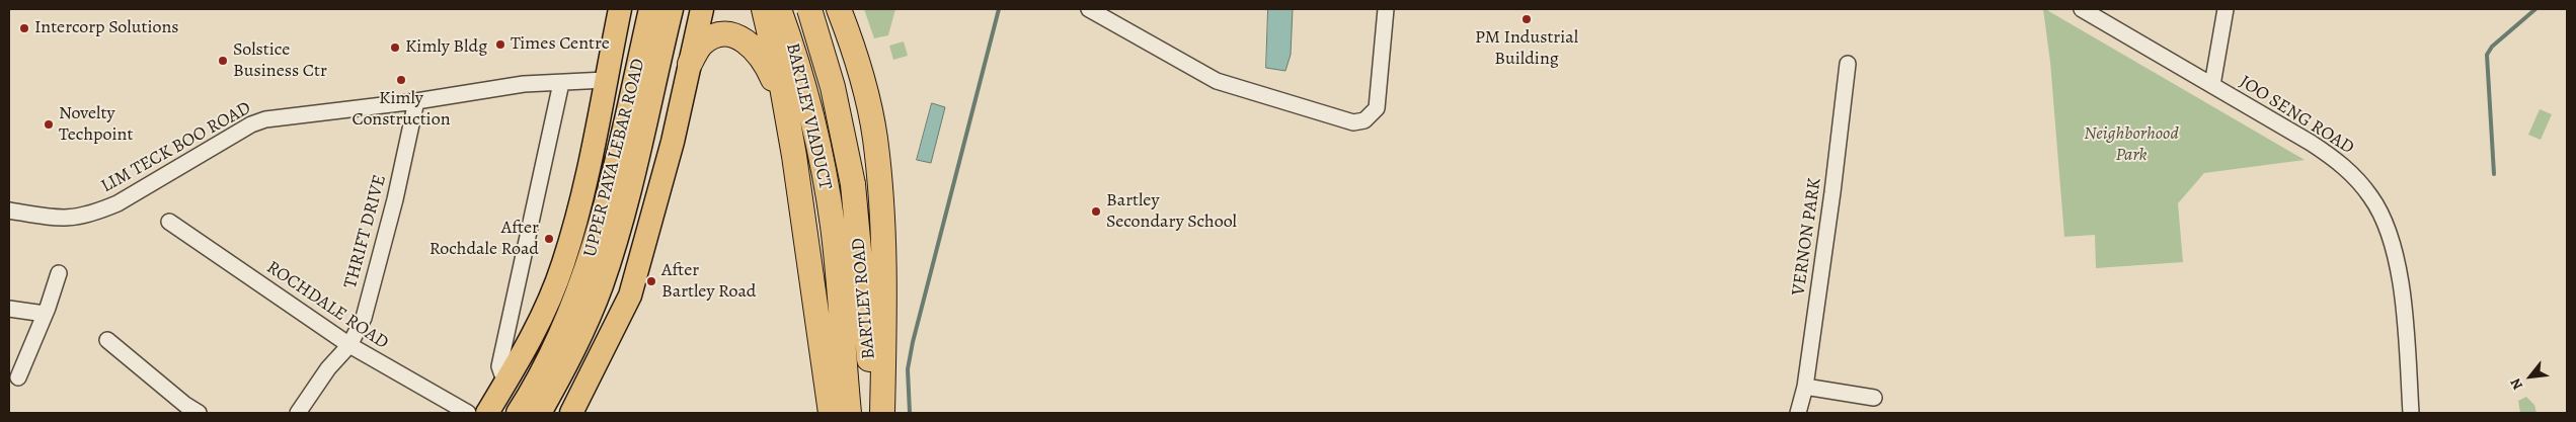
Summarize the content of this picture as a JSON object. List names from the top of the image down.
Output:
{
  "streets": {
    "highway": ["BARTLEY VIADUCT", "BARTLEY ROAD"],
    "main road": ["UPPER PAYA LEBAR ROAD"],
    "street": [
      "JOO SENG ROAD",
      "LIM TECK BOO ROAD",
      "THRIFT DRIVE",
      "VERNON PARK",
      "ROCHDALE ROAD"
    ]
  },
  "crossings": [
    ["BARTLEY VIADUCT", "BARTLEY ROAD"],
    ["LIM TECK BOO ROAD", "UPPER PAYA LEBAR ROAD"],
    ["LIM TECK BOO ROAD", "THRIFT DRIVE"],
    ["THRIFT DRIVE", "ROCHDALE ROAD"]
  ],
  "parks": ["Neighborhood Park"],
  "places": [
    "PM Industrial Building",
    "Intercorp Solutions",
    "Times Centre",
    "Kimly Bldg",
    "Solstice Business Ctr",
    "Kimly Construction",
    "Novelty Techpoint",
    "Bartley Secondary School",
    "After Rochdale Road",
    "After Bartley Road"
  ],
  "north": "bottom left"
}
